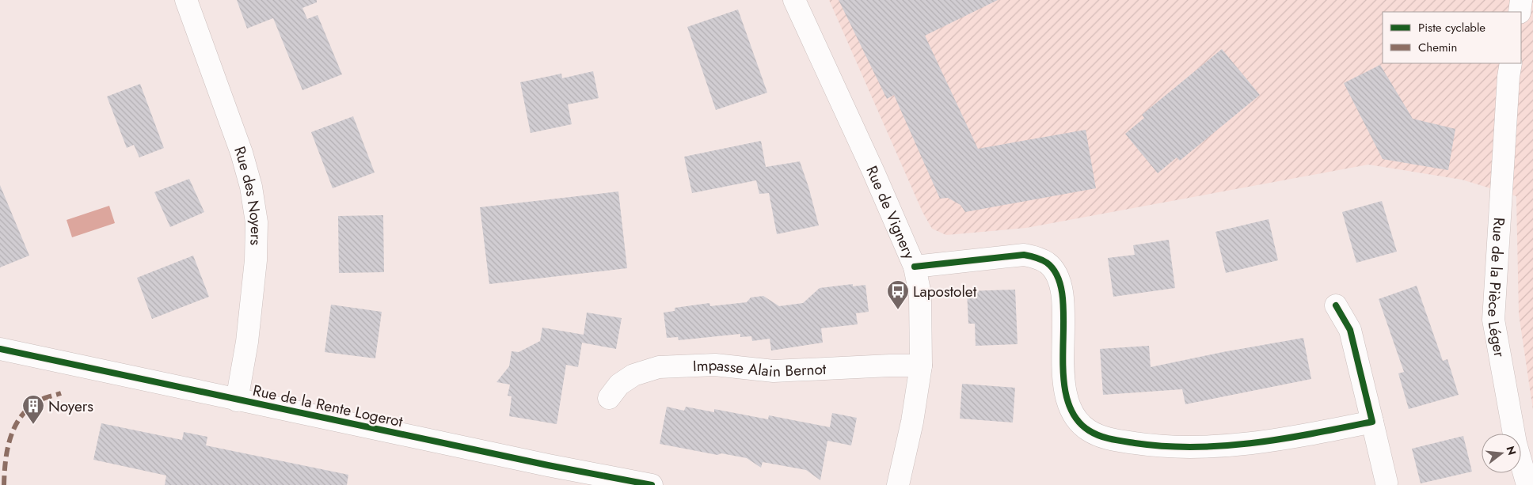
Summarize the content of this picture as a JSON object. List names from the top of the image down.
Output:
{
  "streets": {
    "street": [
      "Rue des Noyers",
      "Rue de Vignery",
      "Rue de la Pièce Léger",
      "Impasse Alain Bernot",
      "Rue de la Rente Logerot"
    ]
  },
  "crossings": [
    ["Rue des Noyers", "Rue de la Rente Logerot"],
    ["Rue de Vignery", "Impasse Alain Bernot"]
  ],
  "places": {
    "bus stop": ["Lapostolet"],
    "building": ["Noyers"]
  },
  "legend": ["Piste cyclable", "Chemin"],
  "north": "right"
}
